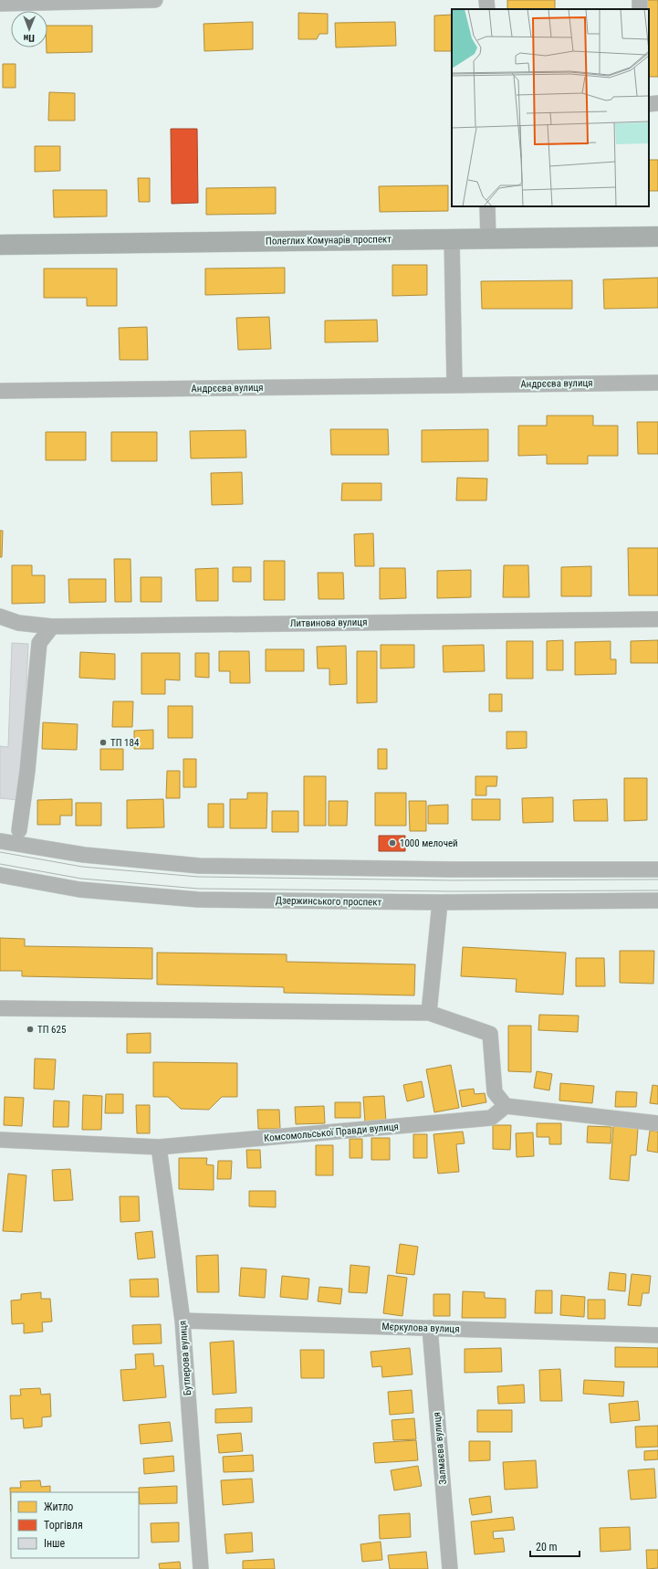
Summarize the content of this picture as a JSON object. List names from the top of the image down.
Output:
{
  "streets": {
    "main road": ["Полеглих Комунарів проспект"],
    "street": [
      "Андрєєва вулиця",
      "Литвинова вулиця",
      "Дзержинського проспект",
      "Комсомольської Правди вулиця",
      "Мєркулова вулиця",
      "Бутлерова вулиця",
      "Залмаєва вулиця"
    ]
  },
  "crossings": [
    ["Комсомольської Правди вулиця", "Бутлерова вулиця"],
    ["Мєркулова вулиця", "Бутлерова вулиця"],
    ["Мєркулова вулиця", "Залмаєва вулиця"]
  ],
  "places": ["ТП 184", "1000 мелочей", "ТП 625"],
  "legend": ["Житло", "Торгівля", "Інше"],
  "scale_bar": "20 m",
  "north": "bottom"
}
